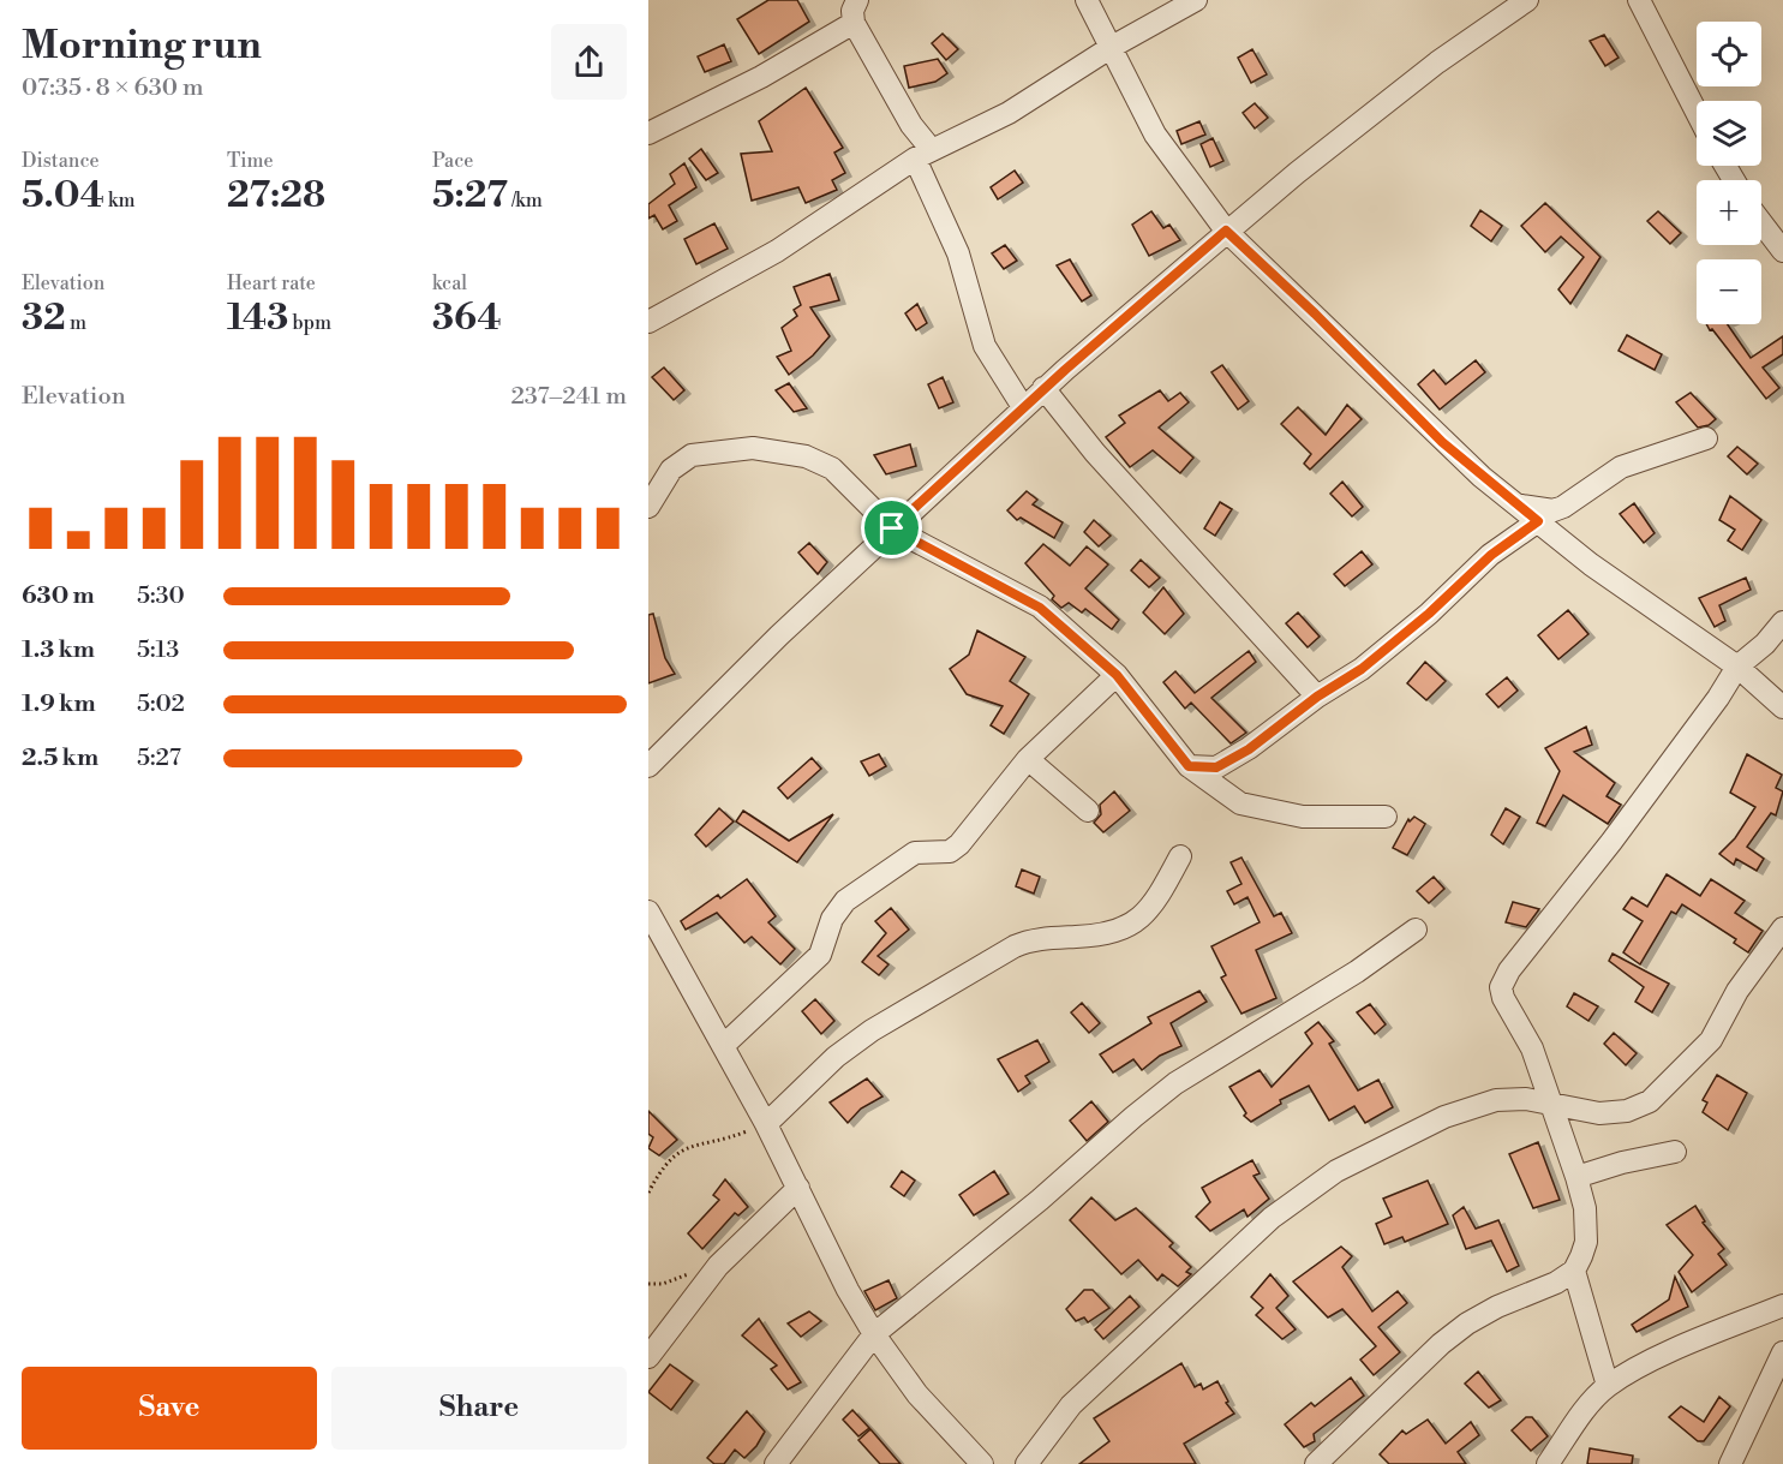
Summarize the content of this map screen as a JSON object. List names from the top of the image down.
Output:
{
  "page": {
    "heading": ["Morning run", "07:35 · 8 × 630 m"],
    "map_buttons": ["+", "−"],
    "stats": [
      ["Distance", "5.04 km"],
      ["Time", "27:28"],
      ["Pace", "5:27 /km"],
      ["Elevation", "32 m"],
      ["Heart rate", "143 bpm"],
      ["kcal", "364"]
    ],
    "chart": ["Elevation", "237–241 m"],
    "list": [
      {
        "name": "630 m",
        "note": "5:30"
      },
      {
        "name": "1.3 km",
        "note": "5:13"
      },
      {
        "name": "1.9 km",
        "note": "5:02"
      },
      {
        "name": "2.5 km",
        "note": "5:27"
      }
    ],
    "buttons": ["Save", "Share"]
  }
}
